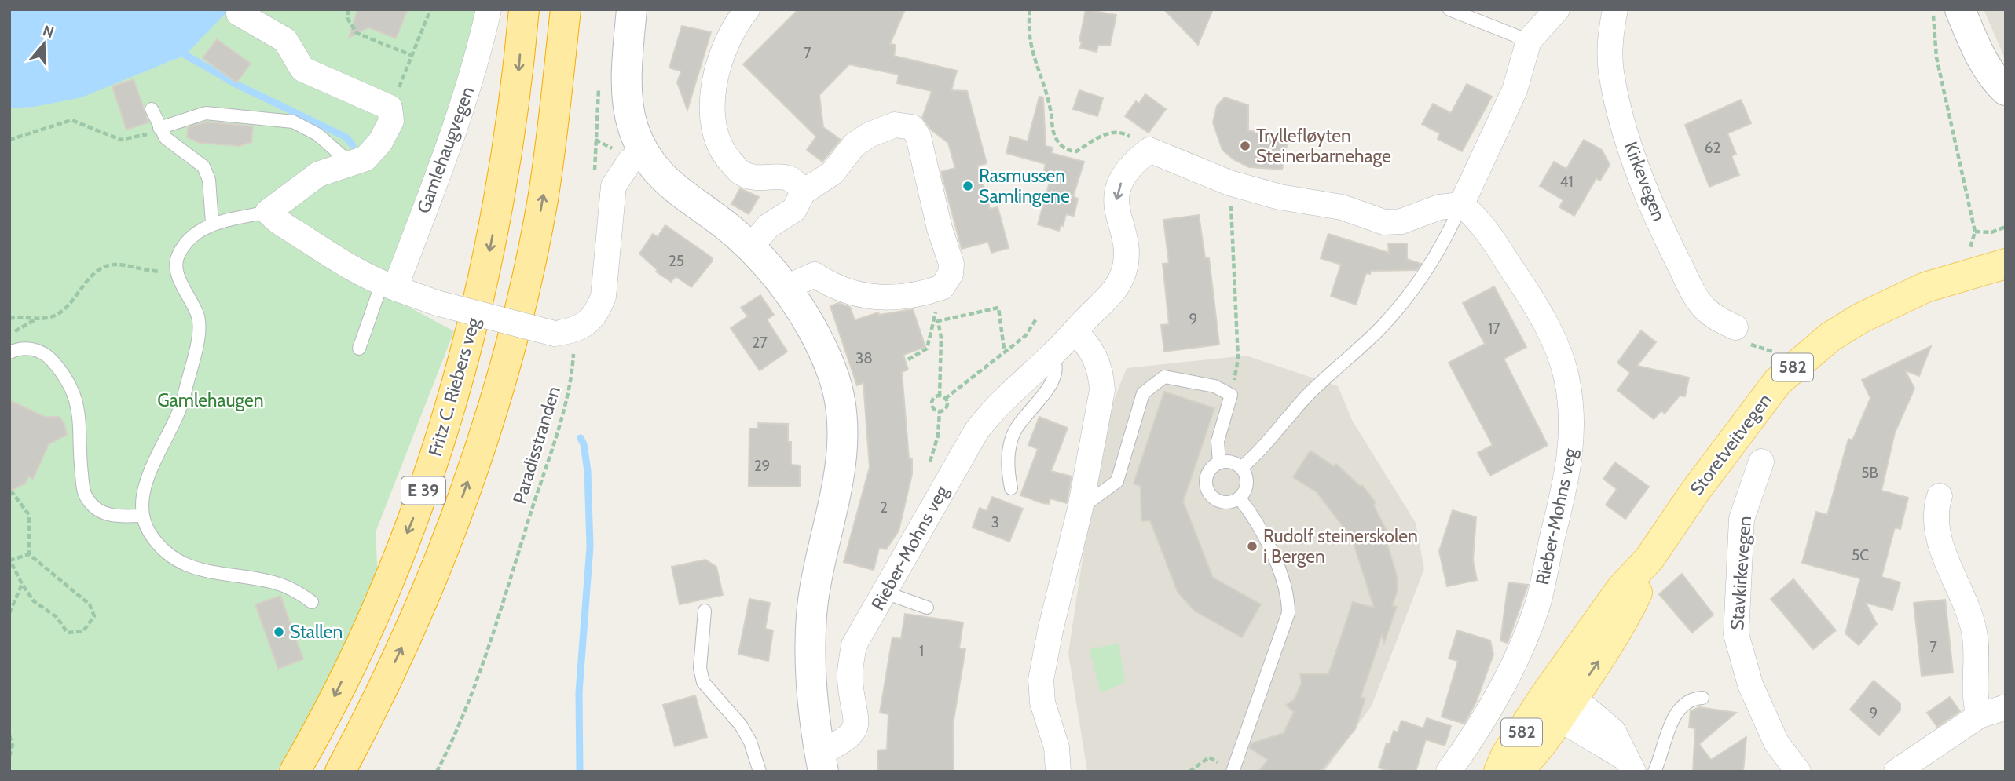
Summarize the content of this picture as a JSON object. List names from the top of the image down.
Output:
{
  "streets": {
    "highway": ["Fritz C. Riebers veg", "E 39"],
    "main road": ["582", "Storetveitvegen"],
    "street": [
      "Gamlehaugvegen",
      "Kirkevegen",
      "Rieber-Mohns veg",
      "Stavkirkevegen"
    ],
    "path": ["Paradisstranden"]
  },
  "parks": ["Gamlehaugen"],
  "places": [
    "Tryllefløyten Steinerbarnehage",
    "Rasmussen Samlingene",
    "Rudolf steinerskolen i Bergen",
    "Stallen"
  ],
  "house_numbers": [
    "7",
    "62",
    "41",
    "25",
    "9",
    "17",
    "27",
    "38",
    "29",
    "5B",
    "2",
    "3",
    "5C",
    "7",
    "1",
    "9"
  ],
  "north": "top"
}
